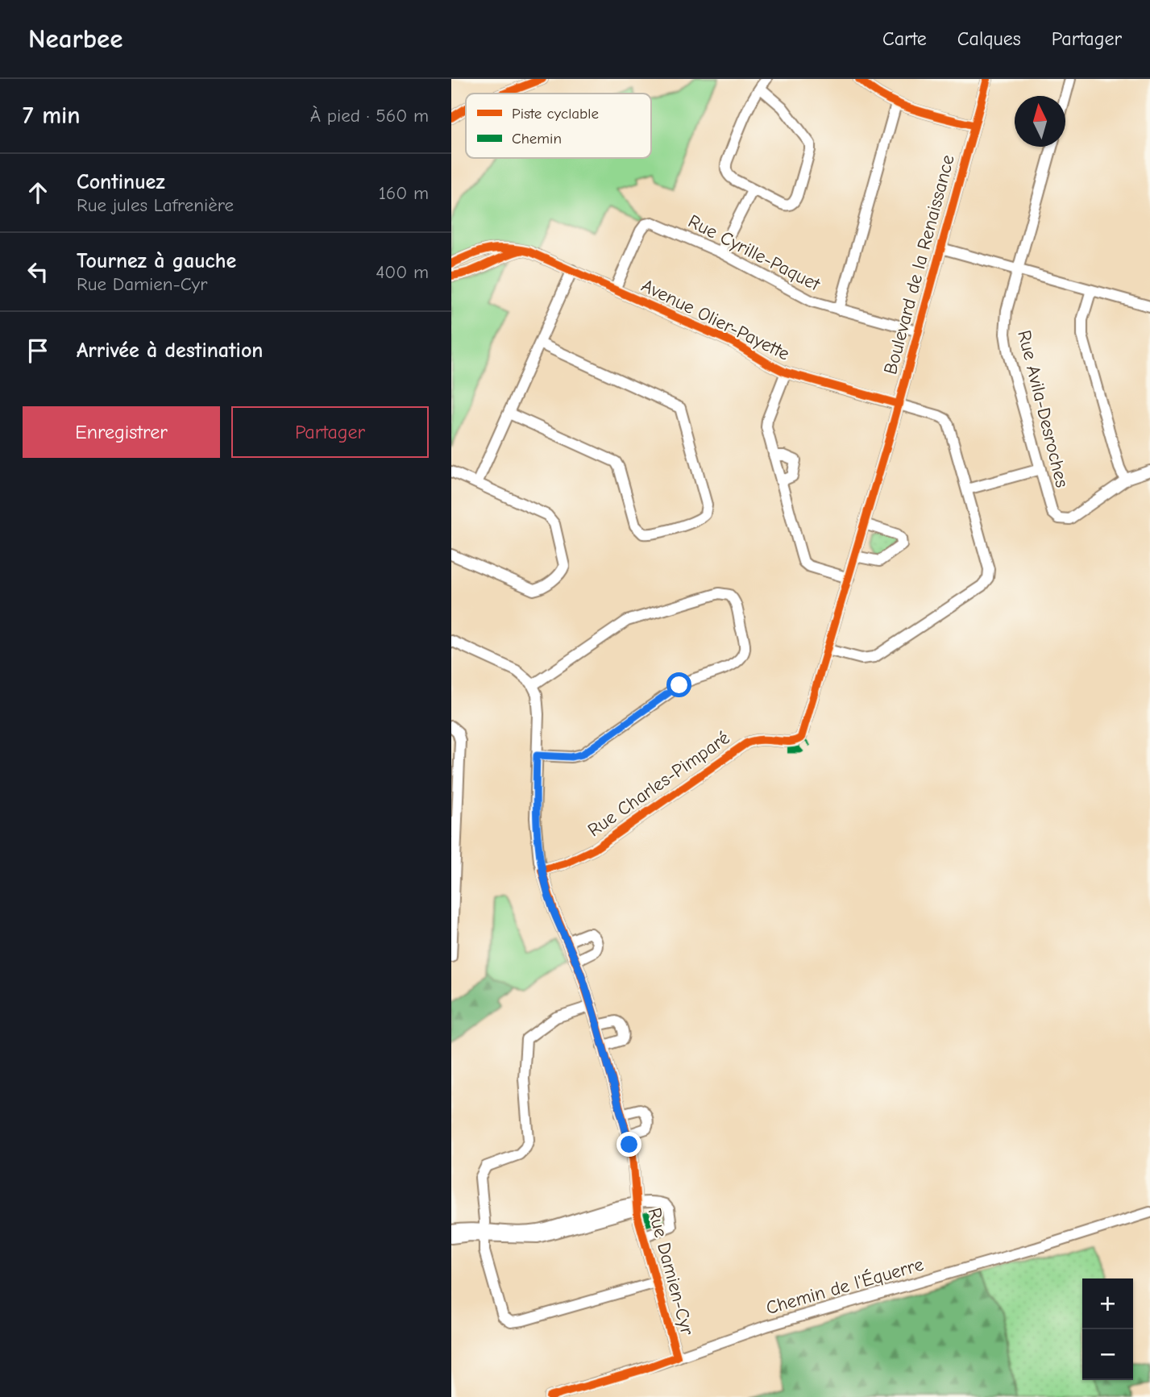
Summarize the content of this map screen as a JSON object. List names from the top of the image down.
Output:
{
  "streets": {
    "street": [
      "Rue Cyrille-Paquet",
      "Boulevard de la Renaissance",
      "Avenue Olier-Payette",
      "Rue Avila-Desroches",
      "Rue Charles-Pimparé",
      "Rue Damien-Cyr",
      "Chemin de l'Équerre"
    ]
  },
  "crossings": [
    ["Rue Cyrille-Paquet", "Boulevard de la Renaissance"],
    ["Rue Cyrille-Paquet", "Avenue Olier-Payette"],
    ["Boulevard de la Renaissance", "Avenue Olier-Payette"],
    ["Boulevard de la Renaissance", "Rue Charles-Pimparé"],
    ["Rue Charles-Pimparé", "Rue Damien-Cyr"],
    ["Rue Damien-Cyr", "Chemin de l'Équerre"]
  ],
  "legend": ["Piste cyclable", "Chemin"],
  "north": "top",
  "page": {
    "header": "Nearbee",
    "nav": ["Carte", "Calques", "Partager"],
    "heading": ["7 min", "À pied · 560 m"],
    "list": [
      ["Continuez", "Rue jules Lafrenière", "160 m"],
      ["Tournez à gauche", "Rue Damien-Cyr", "400 m"],
      "Arrivée à destination"
    ],
    "buttons": ["Enregistrer", "Partager"],
    "map_buttons": ["+", "−"]
  }
}
